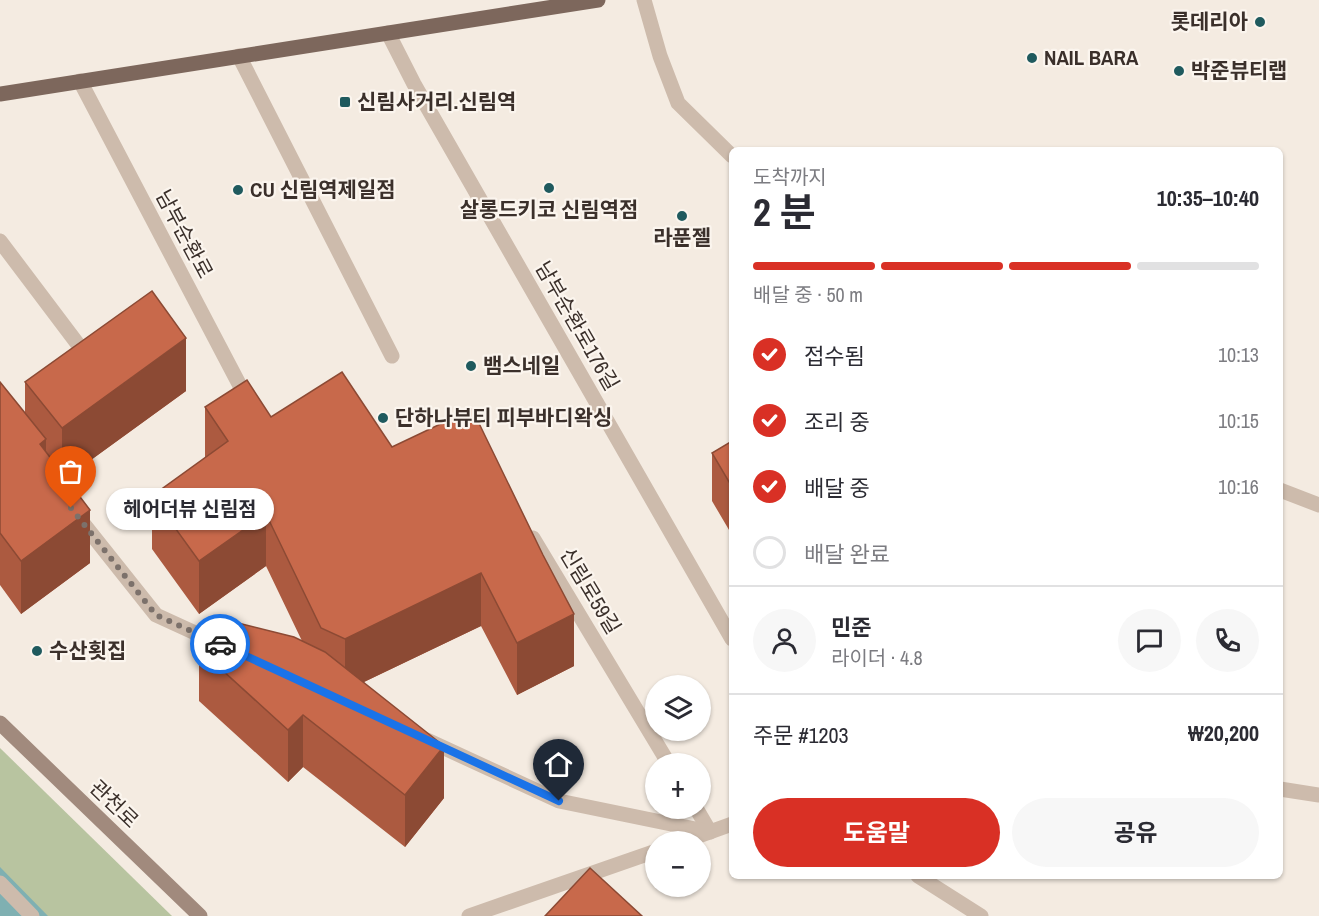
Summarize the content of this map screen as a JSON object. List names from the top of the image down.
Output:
{
  "streets": {
    "main road": ["관천로"],
    "street": ["남부순환로", "남부순환로176길", "신림로59길"]
  },
  "places": {
    "other": [
      "롯데리아",
      "NAIL BARA",
      "박준뷰티랩",
      "살롱드키코 신림역점",
      "CU 신림역제일점",
      "라푼젤",
      "뱀스네일",
      "단하나뷰티 피부바디왁싱",
      "헤어더뷰 신림점",
      "수산횟집"
    ],
    "transit": ["신림사거리.신림역"]
  },
  "page": {
    "heading": ["2 분", "도착까지", "10:35–10:40"],
    "panel": [
      "민준",
      "라이더 · 4.8",
      "주문 #1203",
      "₩20,200"
    ],
    "bar": "배달 중 · 50 m",
    "list": [
      ["접수됨", "10:13"],
      ["조리 중", "10:15"],
      ["배달 중", "10:16"],
      "배달 완료"
    ],
    "bubble": "헤어더뷰 신림점",
    "map_buttons": ["+", "−"],
    "buttons": ["도움말", "공유"]
  }
}
